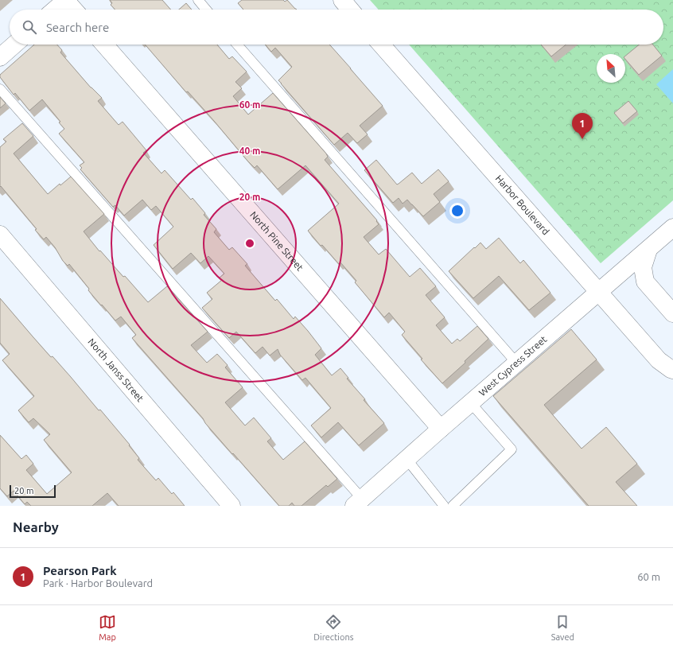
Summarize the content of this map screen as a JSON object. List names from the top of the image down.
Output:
{
  "streets": {
    "street": [
      "Harbor Boulevard",
      "North Pine Street",
      "West Cypress Street",
      "North Janss Street"
    ]
  },
  "crossings": [
    ["Harbor Boulevard", "West Cypress Street"],
    ["North Pine Street", "West Cypress Street"]
  ],
  "scale_bar": "20 m",
  "north": "top left",
  "page": {
    "search": "Search here",
    "pins": "1",
    "scale": "20 m",
    "heading": "Nearby",
    "list": [
      {
        "mark": "1",
        "name": "Pearson Park",
        "note": "Park · Harbor Boulevard",
        "value": "60 m"
      }
    ],
    "nav": ["Map", "Directions", "Saved"]
  },
  "rings": ["60 m", "40 m", "20 m"]
}
